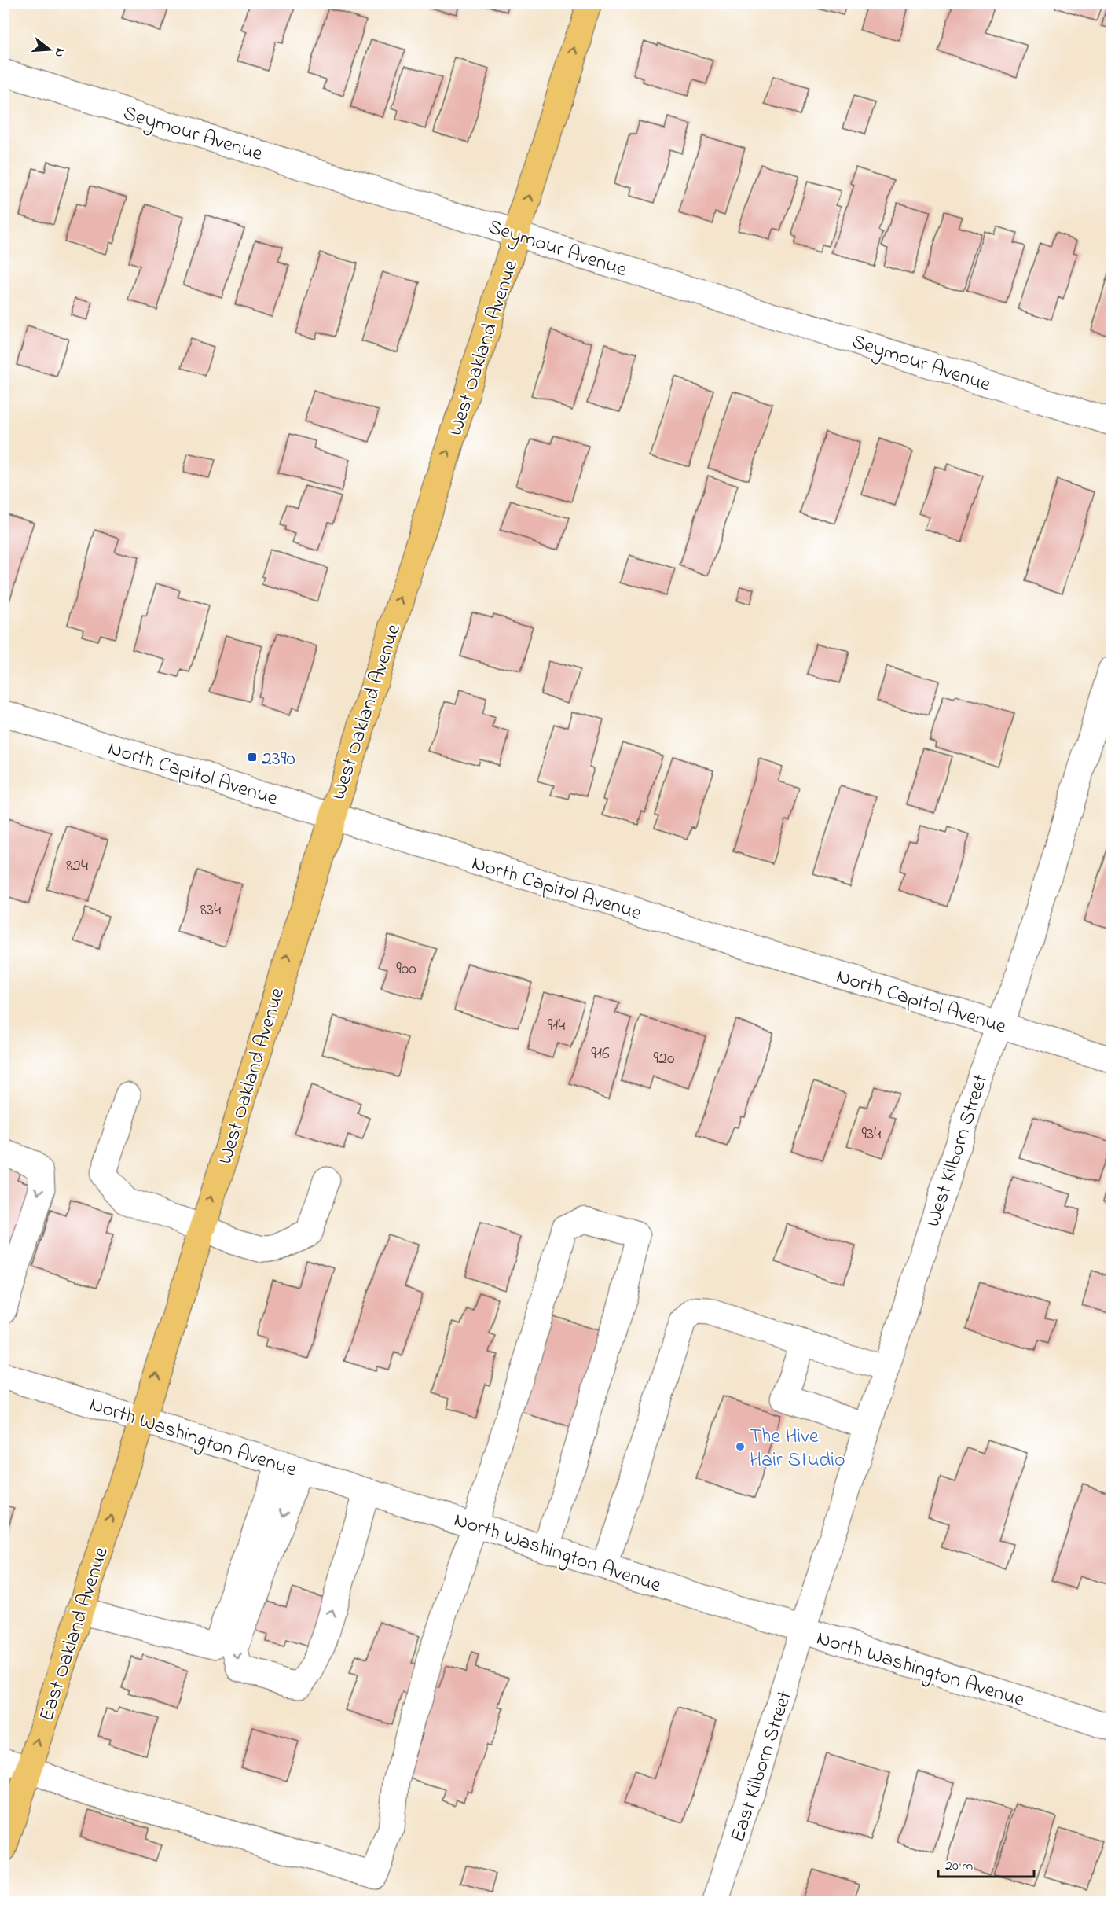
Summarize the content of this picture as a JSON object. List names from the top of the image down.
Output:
{
  "streets": {
    "main road": ["West Oakland Avenue", "East Oakland Avenue"],
    "street": [
      "Seymour Avenue",
      "North Capitol Avenue",
      "West Kilborn Street",
      "North Washington Avenue",
      "East Kilborn Street"
    ]
  },
  "crossings": [
    ["Seymour Avenue", "West Oakland Avenue"],
    ["West Oakland Avenue", "North Capitol Avenue"],
    ["West Oakland Avenue", "North Washington Avenue"],
    ["West Oakland Avenue", "East Oakland Avenue"],
    ["North Capitol Avenue", "West Kilborn Street"],
    ["West Kilborn Street", "North Washington Avenue"],
    ["West Kilborn Street", "East Kilborn Street"],
    ["North Washington Avenue", "East Oakland Avenue"],
    ["North Washington Avenue", "East Kilborn Street"]
  ],
  "one_way": ["West Oakland Avenue", "East Oakland Avenue"],
  "places": {
    "transit": ["2390"],
    "other": ["The Hive Hair Studio"]
  },
  "house_numbers": [
    "824",
    "834",
    "900",
    "914",
    "916",
    "920",
    "934"
  ],
  "scale_bar": "20 m",
  "north": "right"
}
